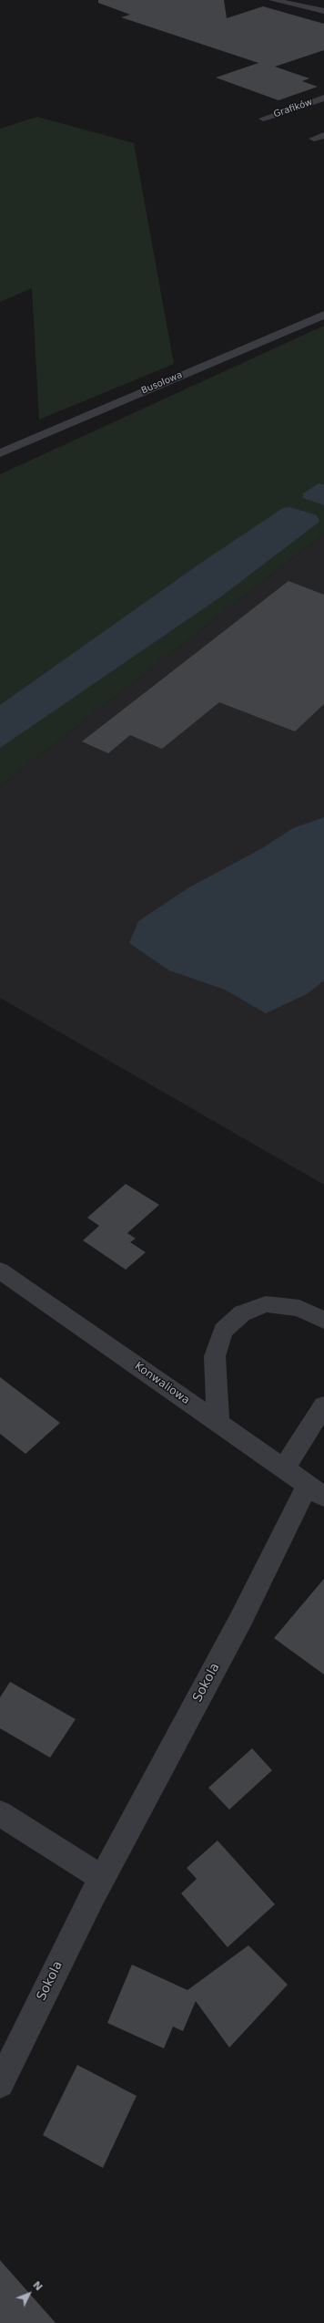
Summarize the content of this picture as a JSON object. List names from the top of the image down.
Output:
{
  "streets": {
    "street": [
      "Grafików",
      "Busolowa",
      "Konwaliowa",
      "Sokola"
    ]
  },
  "crossings": [
    ["Konwaliowa", "Sokola"]
  ],
  "north": "top right"
}
